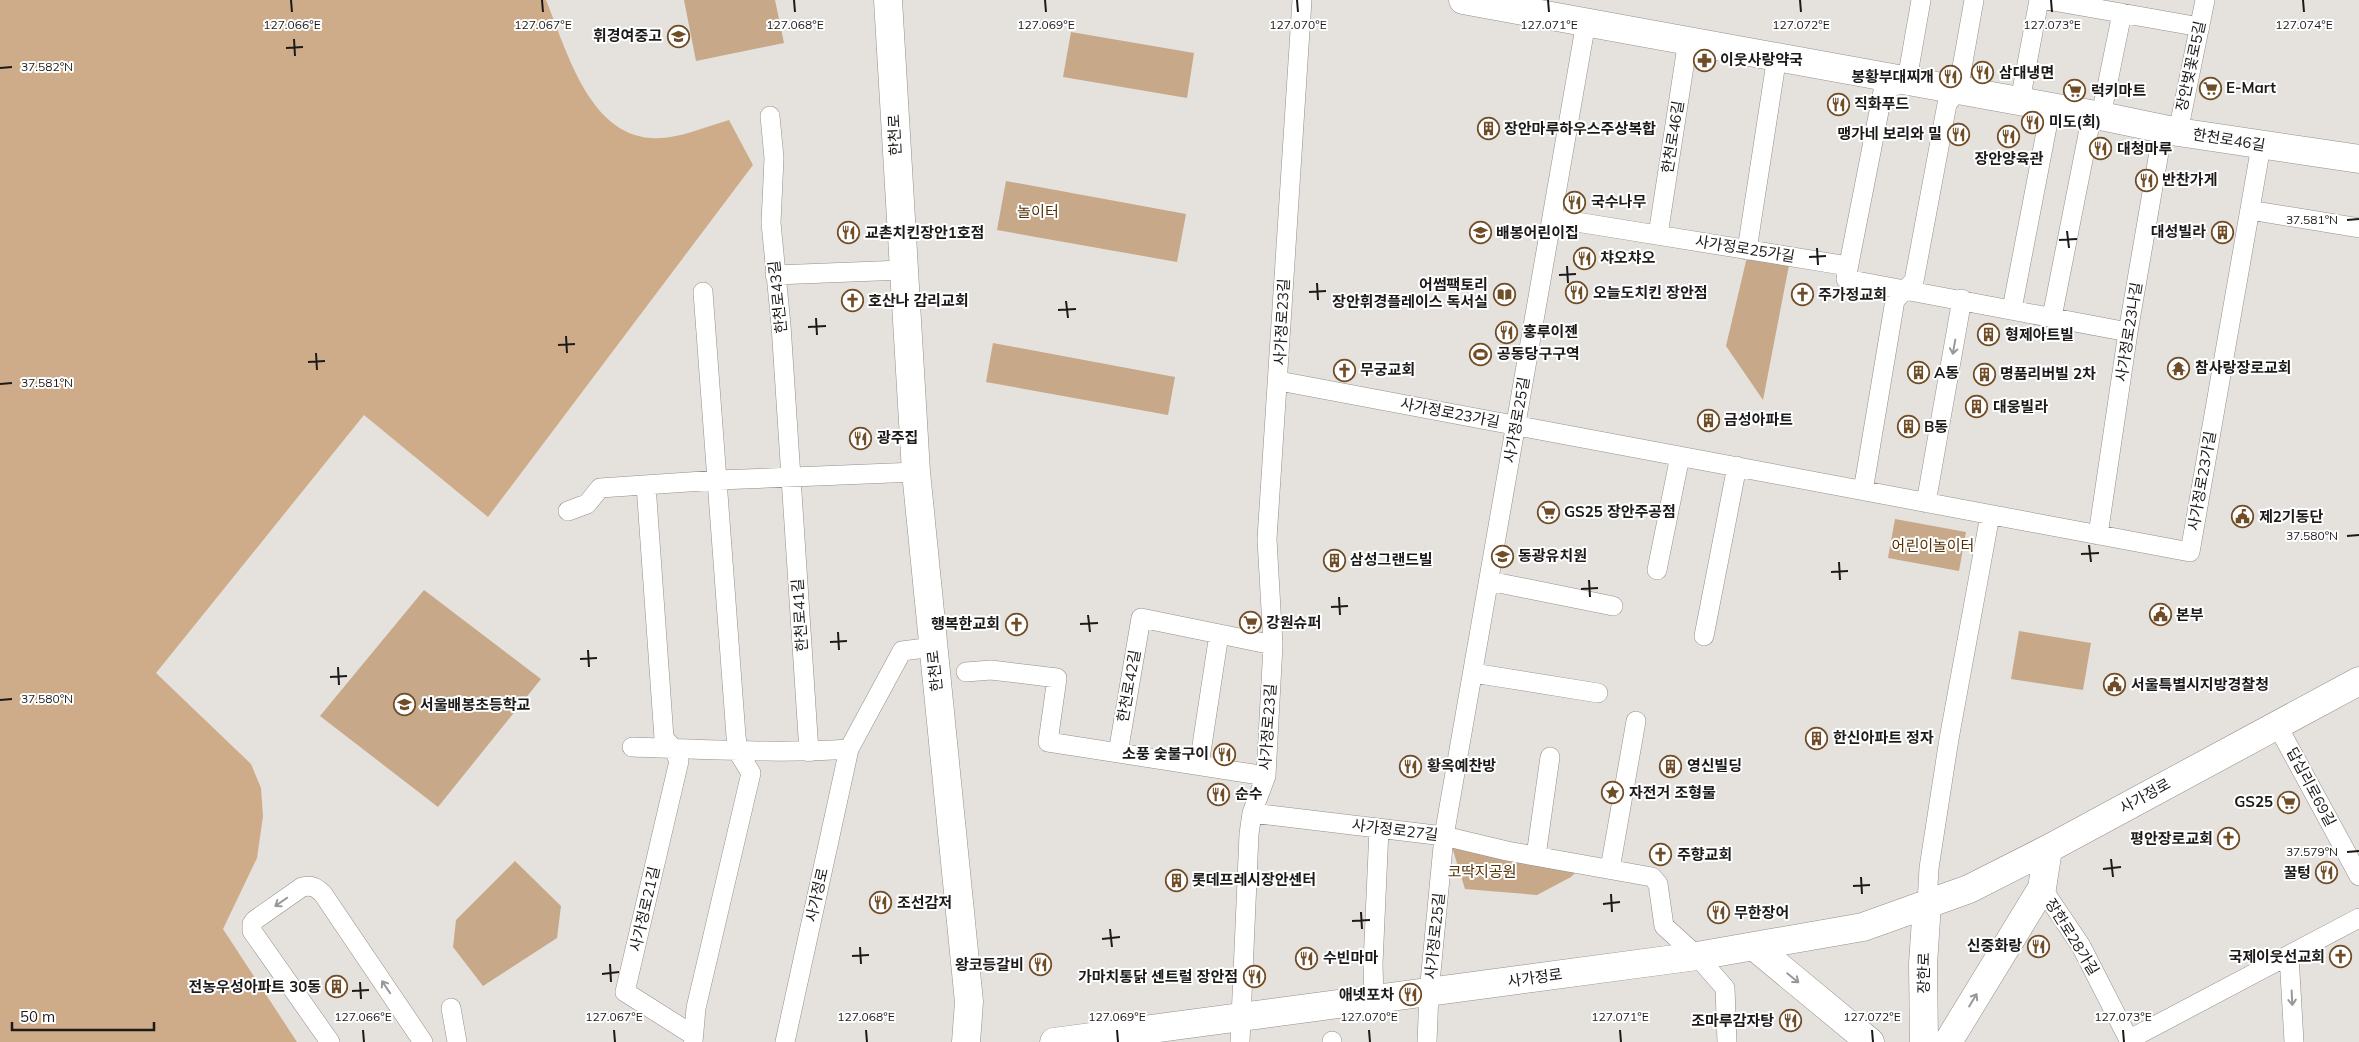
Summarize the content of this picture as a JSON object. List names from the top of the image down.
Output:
{
  "streets": {
    "main road": [
      "한천로",
      "한천로46길",
      "사가정로",
      "장한로"
    ],
    "street": [
      "장안벚꽃로5길",
      "사가정로25가길",
      "한천로43길",
      "사가정로23길",
      "사가정로23나길",
      "사가정로23가길",
      "사가정로25길",
      "한천로41길",
      "한천로42길",
      "답십리로69길",
      "사가정로27길",
      "사가정로21길",
      "장한로28가길"
    ]
  },
  "crossings": [
    ["장안벚꽃로5길", "한천로46길"],
    ["장안벚꽃로5길", "사가정로23나길"],
    ["한천로46길", "사가정로25가길"],
    ["한천로46길", "사가정로23나길"],
    ["한천로46길", "사가정로23가길"],
    ["한천로46길", "사가정로25길"],
    ["사가정로25가길", "사가정로25길"],
    ["한천로43길", "한천로41길"],
    ["사가정로23길", "사가정로23가길"],
    ["사가정로23길", "사가정로"],
    ["사가정로23길", "사가정로27길"],
    ["사가정로23나길", "사가정로23가길"],
    ["사가정로23가길", "사가정로25길"],
    ["사가정로25길", "사가정로"],
    ["사가정로25길", "사가정로27길"],
    ["답십리로69길", "사가정로"],
    ["사가정로", "사가정로27길"],
    ["사가정로", "장한로"]
  ],
  "parks": ["놀이터", "어린이놀이터", "코딱지공원"],
  "places": {
    "school or university": [
      "휘경여중고",
      "배봉어린이집",
      "동광유치원",
      "서울배봉초등학교"
    ],
    "pharmacy": ["이웃사랑약국"],
    "restaurant": [
      "삼대냉면",
      "봉황부대찌개",
      "직화푸드",
      "미도(회)",
      "맹가네 보리와 밀",
      "장안양육관",
      "대청마루",
      "반찬가게",
      "국수나무",
      "교촌치킨장안1호점",
      "챠오챠오",
      "오늘도치킨 장안점",
      "홍루이젠",
      "광주집",
      "소풍 숯불구이",
      "황옥예찬방",
      "순수",
      "꿀텅",
      "조선감저",
      "무한장어",
      "신중화랑",
      "수빈마마",
      "왕코등갈비",
      "가마치통닭 센트럴 장안점",
      "애넷포차",
      "조마루감자탕"
    ],
    "supermarket": [
      "E-Mart",
      "럭키마트",
      "GS25 장안주공점",
      "강원슈퍼",
      "GS25"
    ],
    "building": [
      "장안마루하우스주상복합",
      "대성빌라",
      "형제아트빌",
      "A동",
      "명품리버빌 2차",
      "대웅빌라",
      "금성아파트",
      "B동",
      "삼성그랜드빌",
      "한신아파트 정자",
      "영신빌딩",
      "롯데프레시장안센터",
      "전농우성아파트 30동"
    ],
    "library": ["어썸팩토리 장안휘경플레이스 독서실"],
    "church": [
      "주가정교회",
      "호산나 감리교회",
      "무궁교회",
      "행복한교회",
      "평안장로교회",
      "주향교회",
      "국제이웃선교회"
    ],
    "sports": ["공동당구구역"],
    "temple": ["참사랑장로교회"],
    "public building": ["제2기동단", "본부", "서울특별시지방경찰청"],
    "place": ["자전거 조형물"]
  },
  "scale_bar": "50 m",
  "coordinates": [
    "127.066°E",
    "127.067°E",
    "127.068°E",
    "127.069°E",
    "127.070°E",
    "127.071°E",
    "127.072°E",
    "127.073°E",
    "127.074°E",
    "37.582°N",
    "37.581°N",
    "37.580°N",
    "37.579°N"
  ]
}
